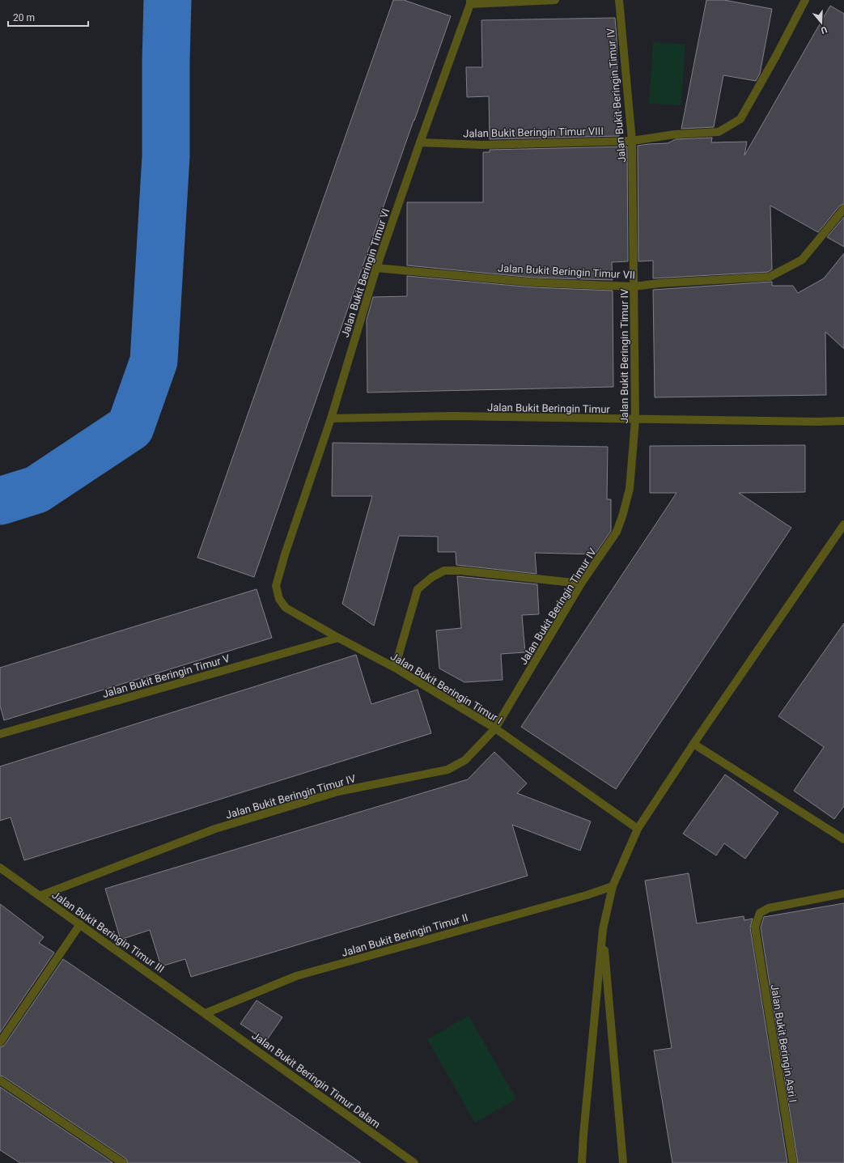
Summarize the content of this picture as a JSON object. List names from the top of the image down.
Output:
{
  "streets": {
    "street": [
      "Jalan Bukit Beringin Timur IV",
      "Jalan Bukit Beringin Timur VIII",
      "Jalan Bukit Beringin Timur VII",
      "Jalan Bukit Beringin Timur VI",
      "Jalan Bukit Beringin Timur",
      "Jalan Bukit Beringin Timur V",
      "Jalan Bukit Beringin Timur I",
      "Jalan Bukit Beringin Timur III",
      "Jalan Bukit Beringin Timur II",
      "Jalan Bukit Beringin Asri I",
      "Jalan Bukit Beringin Timur Dalam"
    ]
  },
  "crossings": [
    ["Jalan Bukit Beringin Timur IV", "Jalan Bukit Beringin Timur VIII"],
    ["Jalan Bukit Beringin Timur IV", "Jalan Bukit Beringin Timur VII"],
    ["Jalan Bukit Beringin Timur IV", "Jalan Bukit Beringin Timur"],
    ["Jalan Bukit Beringin Timur IV", "Jalan Bukit Beringin Timur I"],
    ["Jalan Bukit Beringin Timur IV", "Jalan Bukit Beringin Timur III"],
    ["Jalan Bukit Beringin Timur VIII", "Jalan Bukit Beringin Timur VI"],
    ["Jalan Bukit Beringin Timur VII", "Jalan Bukit Beringin Timur VI"],
    ["Jalan Bukit Beringin Timur VI", "Jalan Bukit Beringin Timur"],
    ["Jalan Bukit Beringin Timur VI", "Jalan Bukit Beringin Timur I"],
    ["Jalan Bukit Beringin Timur V", "Jalan Bukit Beringin Timur I"],
    ["Jalan Bukit Beringin Timur III", "Jalan Bukit Beringin Timur II"],
    ["Jalan Bukit Beringin Timur III", "Jalan Bukit Beringin Timur Dalam"],
    ["Jalan Bukit Beringin Timur II", "Jalan Bukit Beringin Timur Dalam"]
  ],
  "scale_bar": "20 m",
  "north": "bottom"
}
